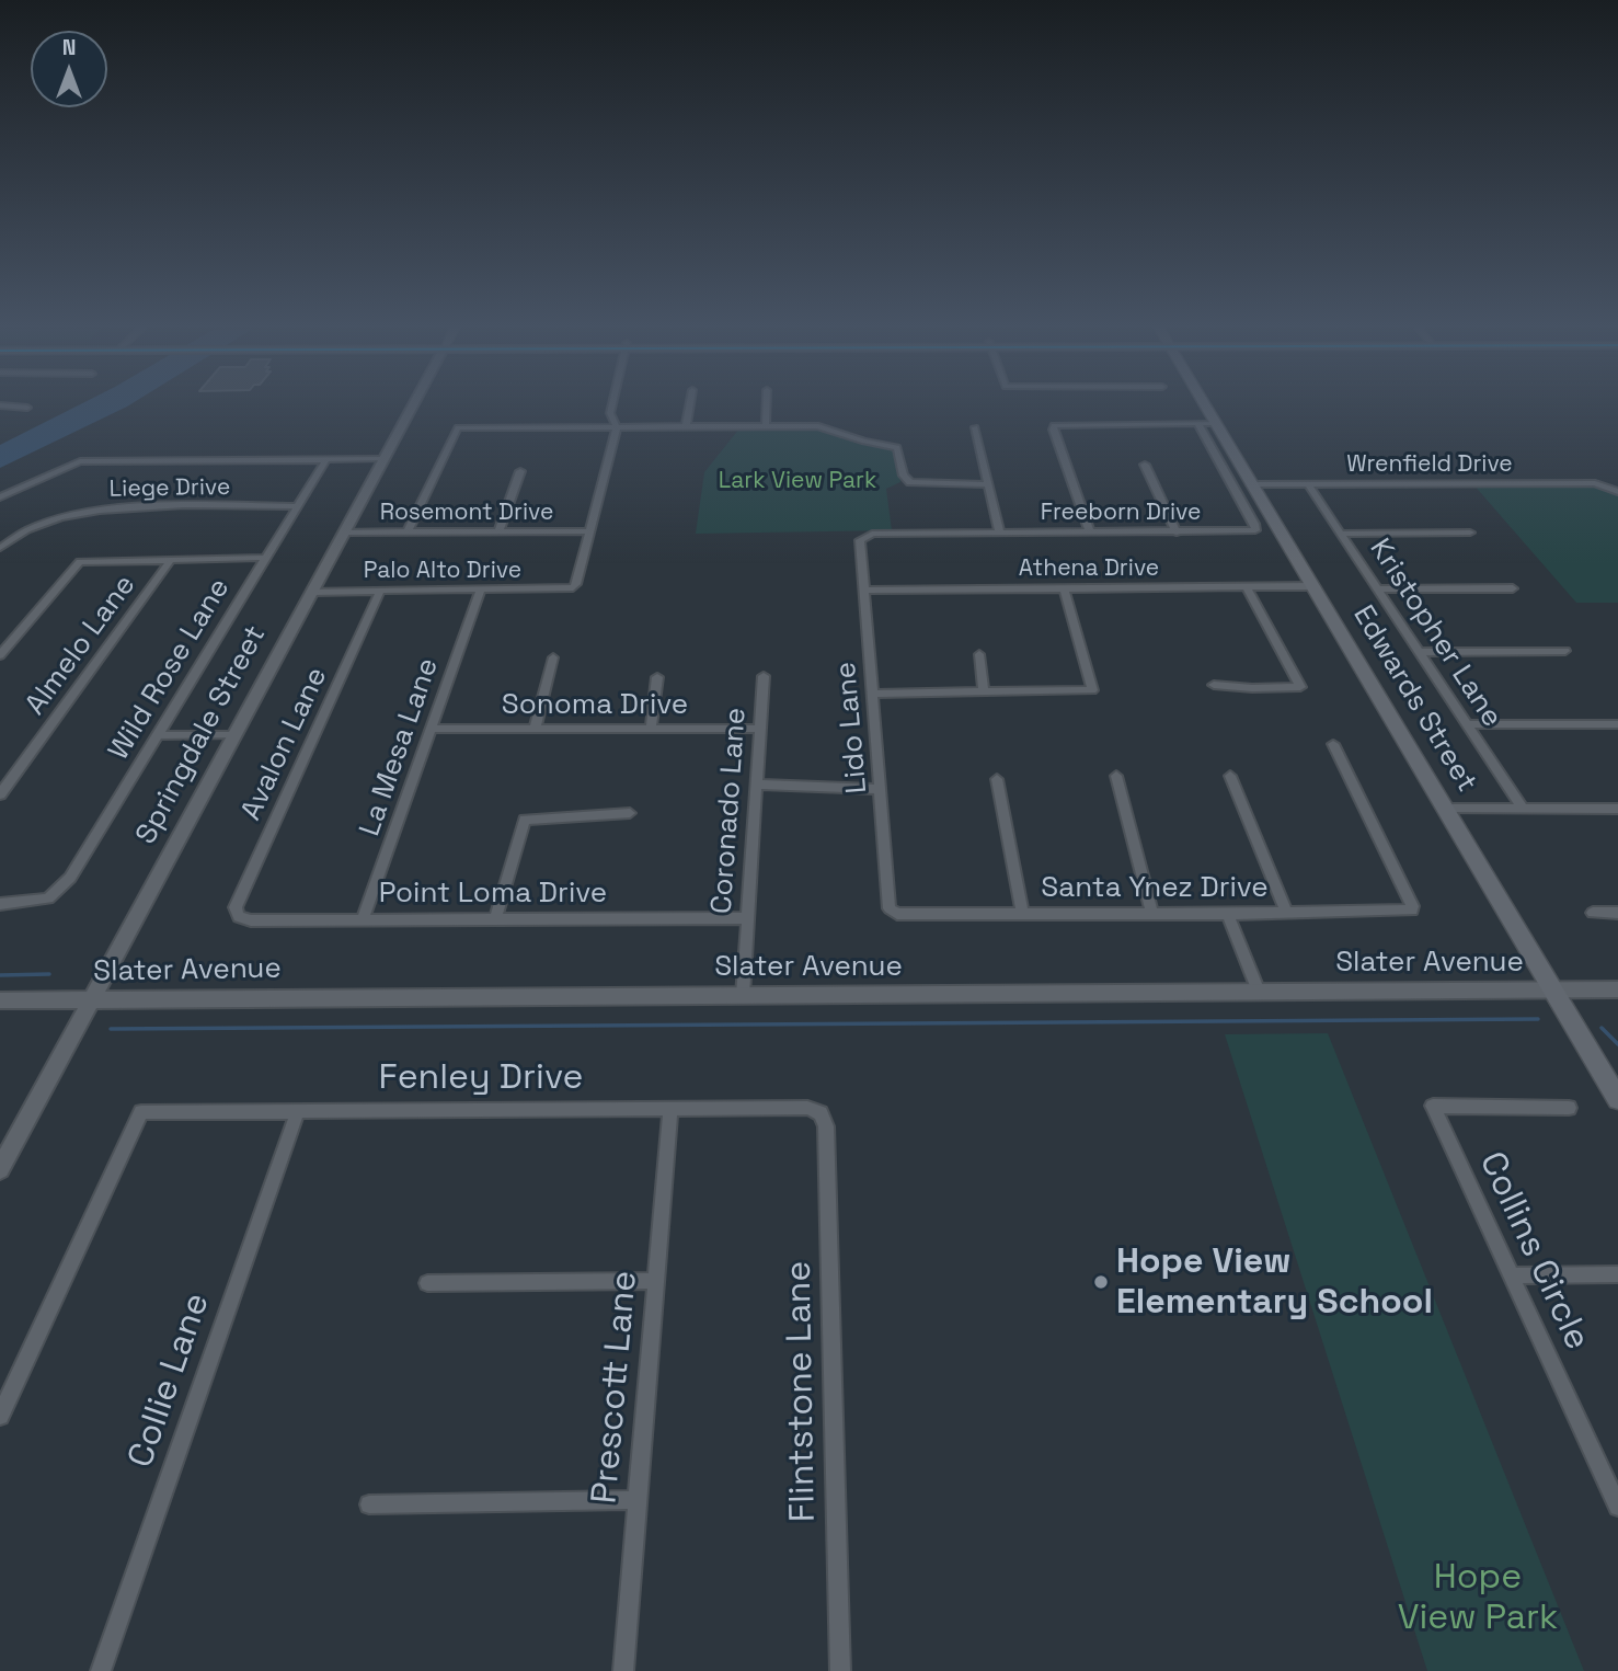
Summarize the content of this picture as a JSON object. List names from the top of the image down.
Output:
{
  "streets": {
    "main road": ["Edwards Street"],
    "street": [
      "Wrenfield Drive",
      "Liege Drive",
      "Rosemont Drive",
      "Freeborn Drive",
      "Athena Drive",
      "Palo Alto Drive",
      "Kristopher Lane",
      "Almelo Lane",
      "Wild Rose Lane",
      "Sonoma Drive",
      "Lido Lane",
      "Springdale Street",
      "Avalon Lane",
      "La Mesa Lane",
      "Coronado Lane",
      "Santa Ynez Drive",
      "Point Loma Drive",
      "Slater Avenue",
      "Fenley Drive",
      "Collins Circle",
      "Collie Lane",
      "Prescott Lane",
      "Flintstone Lane"
    ]
  },
  "crossings": [
    ["Wrenfield Drive", "Kristopher Lane"],
    ["Wrenfield Drive", "Edwards Street"],
    ["Liege Drive", "Wild Rose Lane"],
    ["Rosemont Drive", "Palo Alto Drive"],
    ["Rosemont Drive", "Springdale Street"],
    ["Freeborn Drive", "Lido Lane"],
    ["Athena Drive", "Edwards Street"],
    ["Athena Drive", "Lido Lane"],
    ["Palo Alto Drive", "Springdale Street"],
    ["Palo Alto Drive", "Avalon Lane"],
    ["Palo Alto Drive", "La Mesa Lane"],
    ["Edwards Street", "Slater Avenue"],
    ["Sonoma Drive", "La Mesa Lane"],
    ["Sonoma Drive", "Coronado Lane"],
    ["Lido Lane", "Santa Ynez Drive"],
    ["Springdale Street", "Slater Avenue"],
    ["Avalon Lane", "Point Loma Drive"],
    ["La Mesa Lane", "Point Loma Drive"],
    ["Coronado Lane", "Point Loma Drive"],
    ["Coronado Lane", "Slater Avenue"],
    ["Fenley Drive", "Collie Lane"],
    ["Fenley Drive", "Prescott Lane"],
    ["Fenley Drive", "Flintstone Lane"]
  ],
  "parks": ["Lark View Park", "Hope View Park"],
  "places": ["Hope View Elementary School"],
  "north": "top"
}
